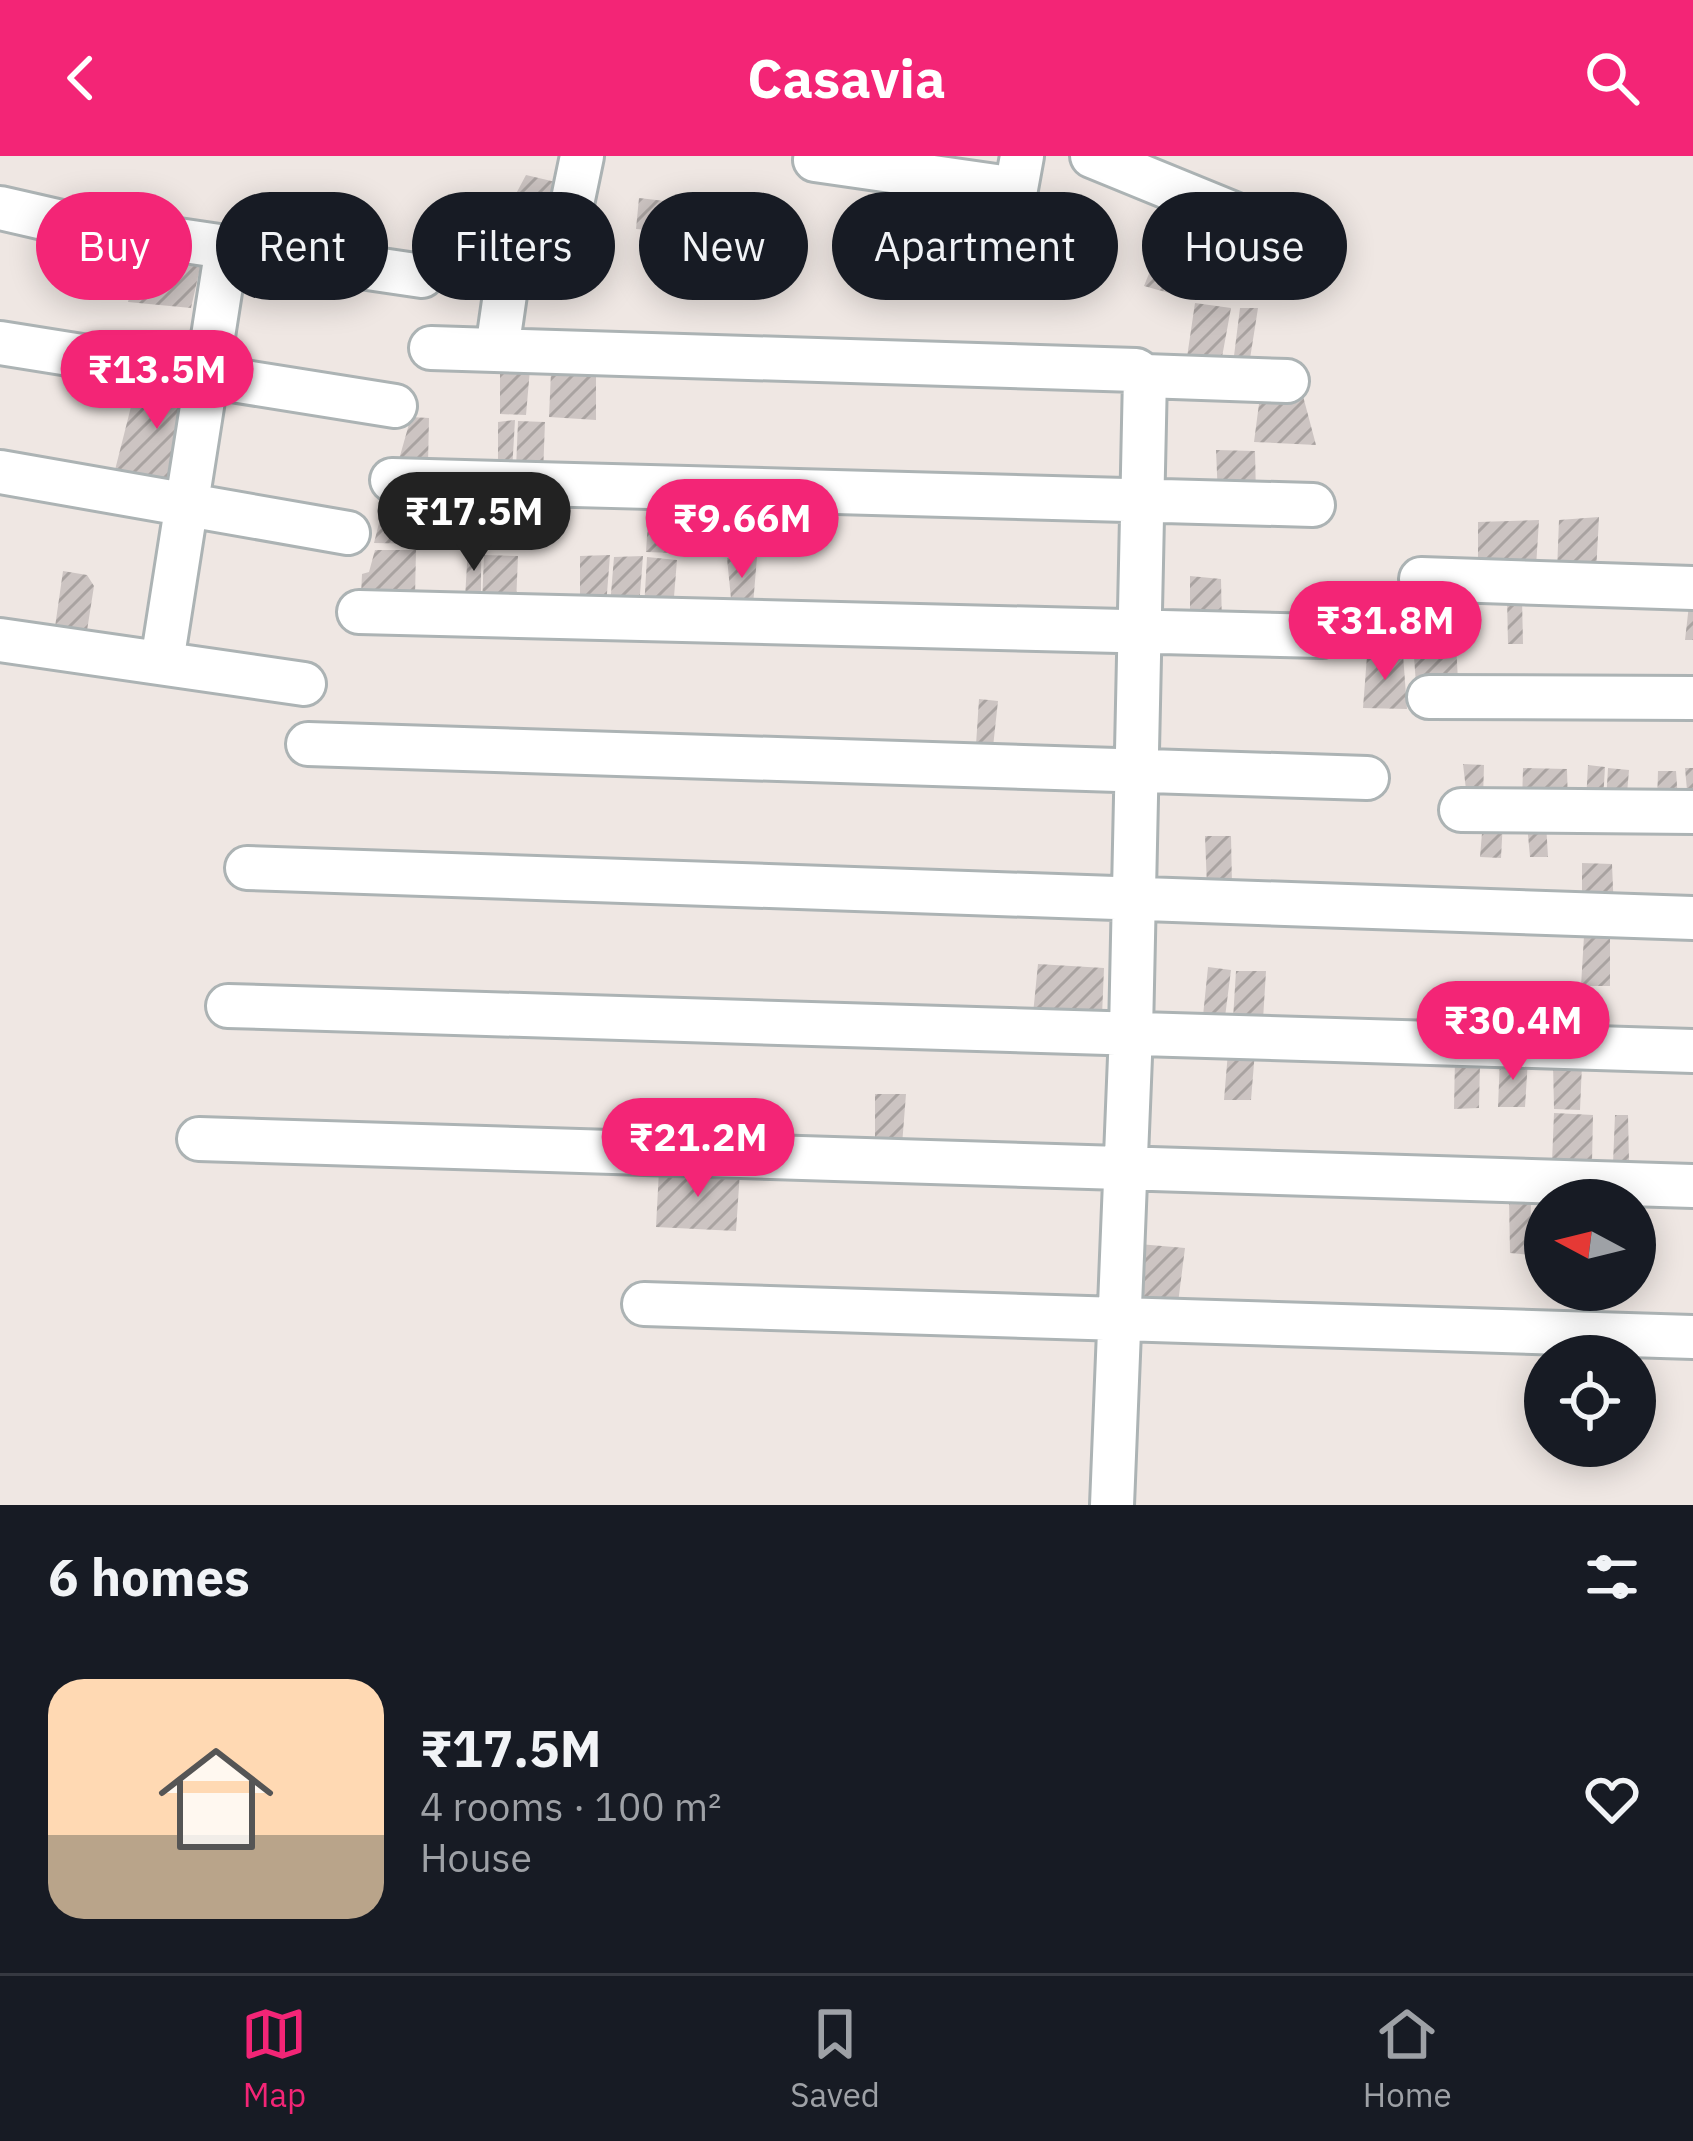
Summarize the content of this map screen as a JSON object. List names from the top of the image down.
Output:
{
  "north": "left",
  "page": {
    "header": "Casavia",
    "chip": [
      "Buy",
      "Rent",
      "Filters",
      "New",
      "Apartment",
      "House"
    ],
    "price": [
      "₹13.5M",
      "₹17.5M",
      "₹9.66M",
      "₹31.8M",
      "₹30.4M",
      "₹21.2M"
    ],
    "heading": "6 homes",
    "list": [
      {
        "name": "₹17.5M",
        "note": "4 rooms · 100 m² · House"
      }
    ],
    "tabs": ["Map", "Saved", "Home"]
  }
}
